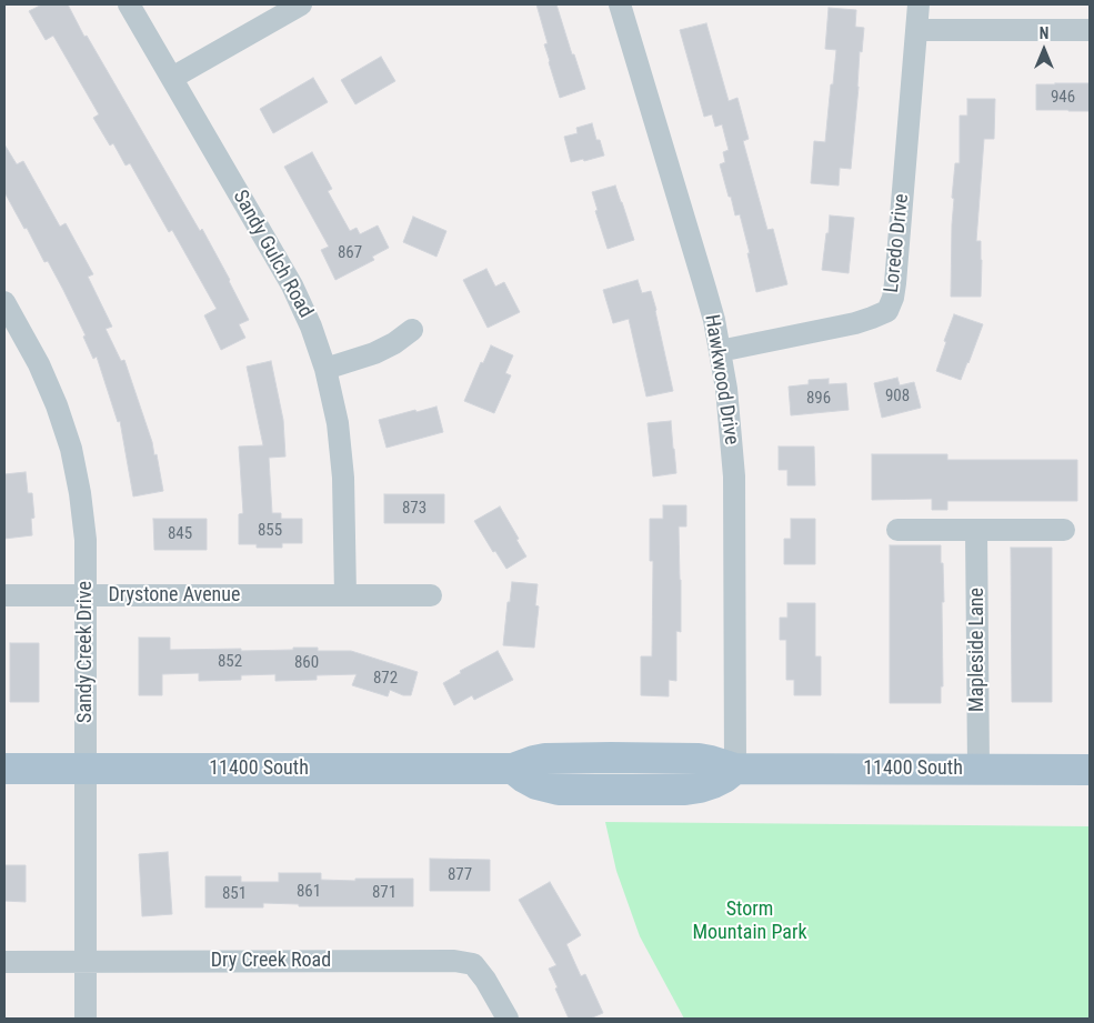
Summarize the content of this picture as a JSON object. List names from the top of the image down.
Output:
{
  "streets": {
    "main road": ["11400 South"],
    "street": [
      "Loredo Drive",
      "Sandy Gulch Road",
      "Hawkwood Drive",
      "Drystone Avenue",
      "Mapleside Lane",
      "Sandy Creek Drive",
      "Dry Creek Road"
    ]
  },
  "crossings": [
    ["Loredo Drive", "Hawkwood Drive"],
    ["Sandy Gulch Road", "Drystone Avenue"],
    ["Hawkwood Drive", "11400 South"],
    ["Drystone Avenue", "Sandy Creek Drive"],
    ["Mapleside Lane", "11400 South"],
    ["Sandy Creek Drive", "11400 South"],
    ["Sandy Creek Drive", "Dry Creek Road"]
  ],
  "parks": ["Storm Mountain Park"],
  "house_numbers": [
    "946",
    "867",
    "908",
    "896",
    "873",
    "855",
    "845",
    "852",
    "860",
    "872",
    "877",
    "861",
    "871",
    "851"
  ],
  "north": "top"
}
